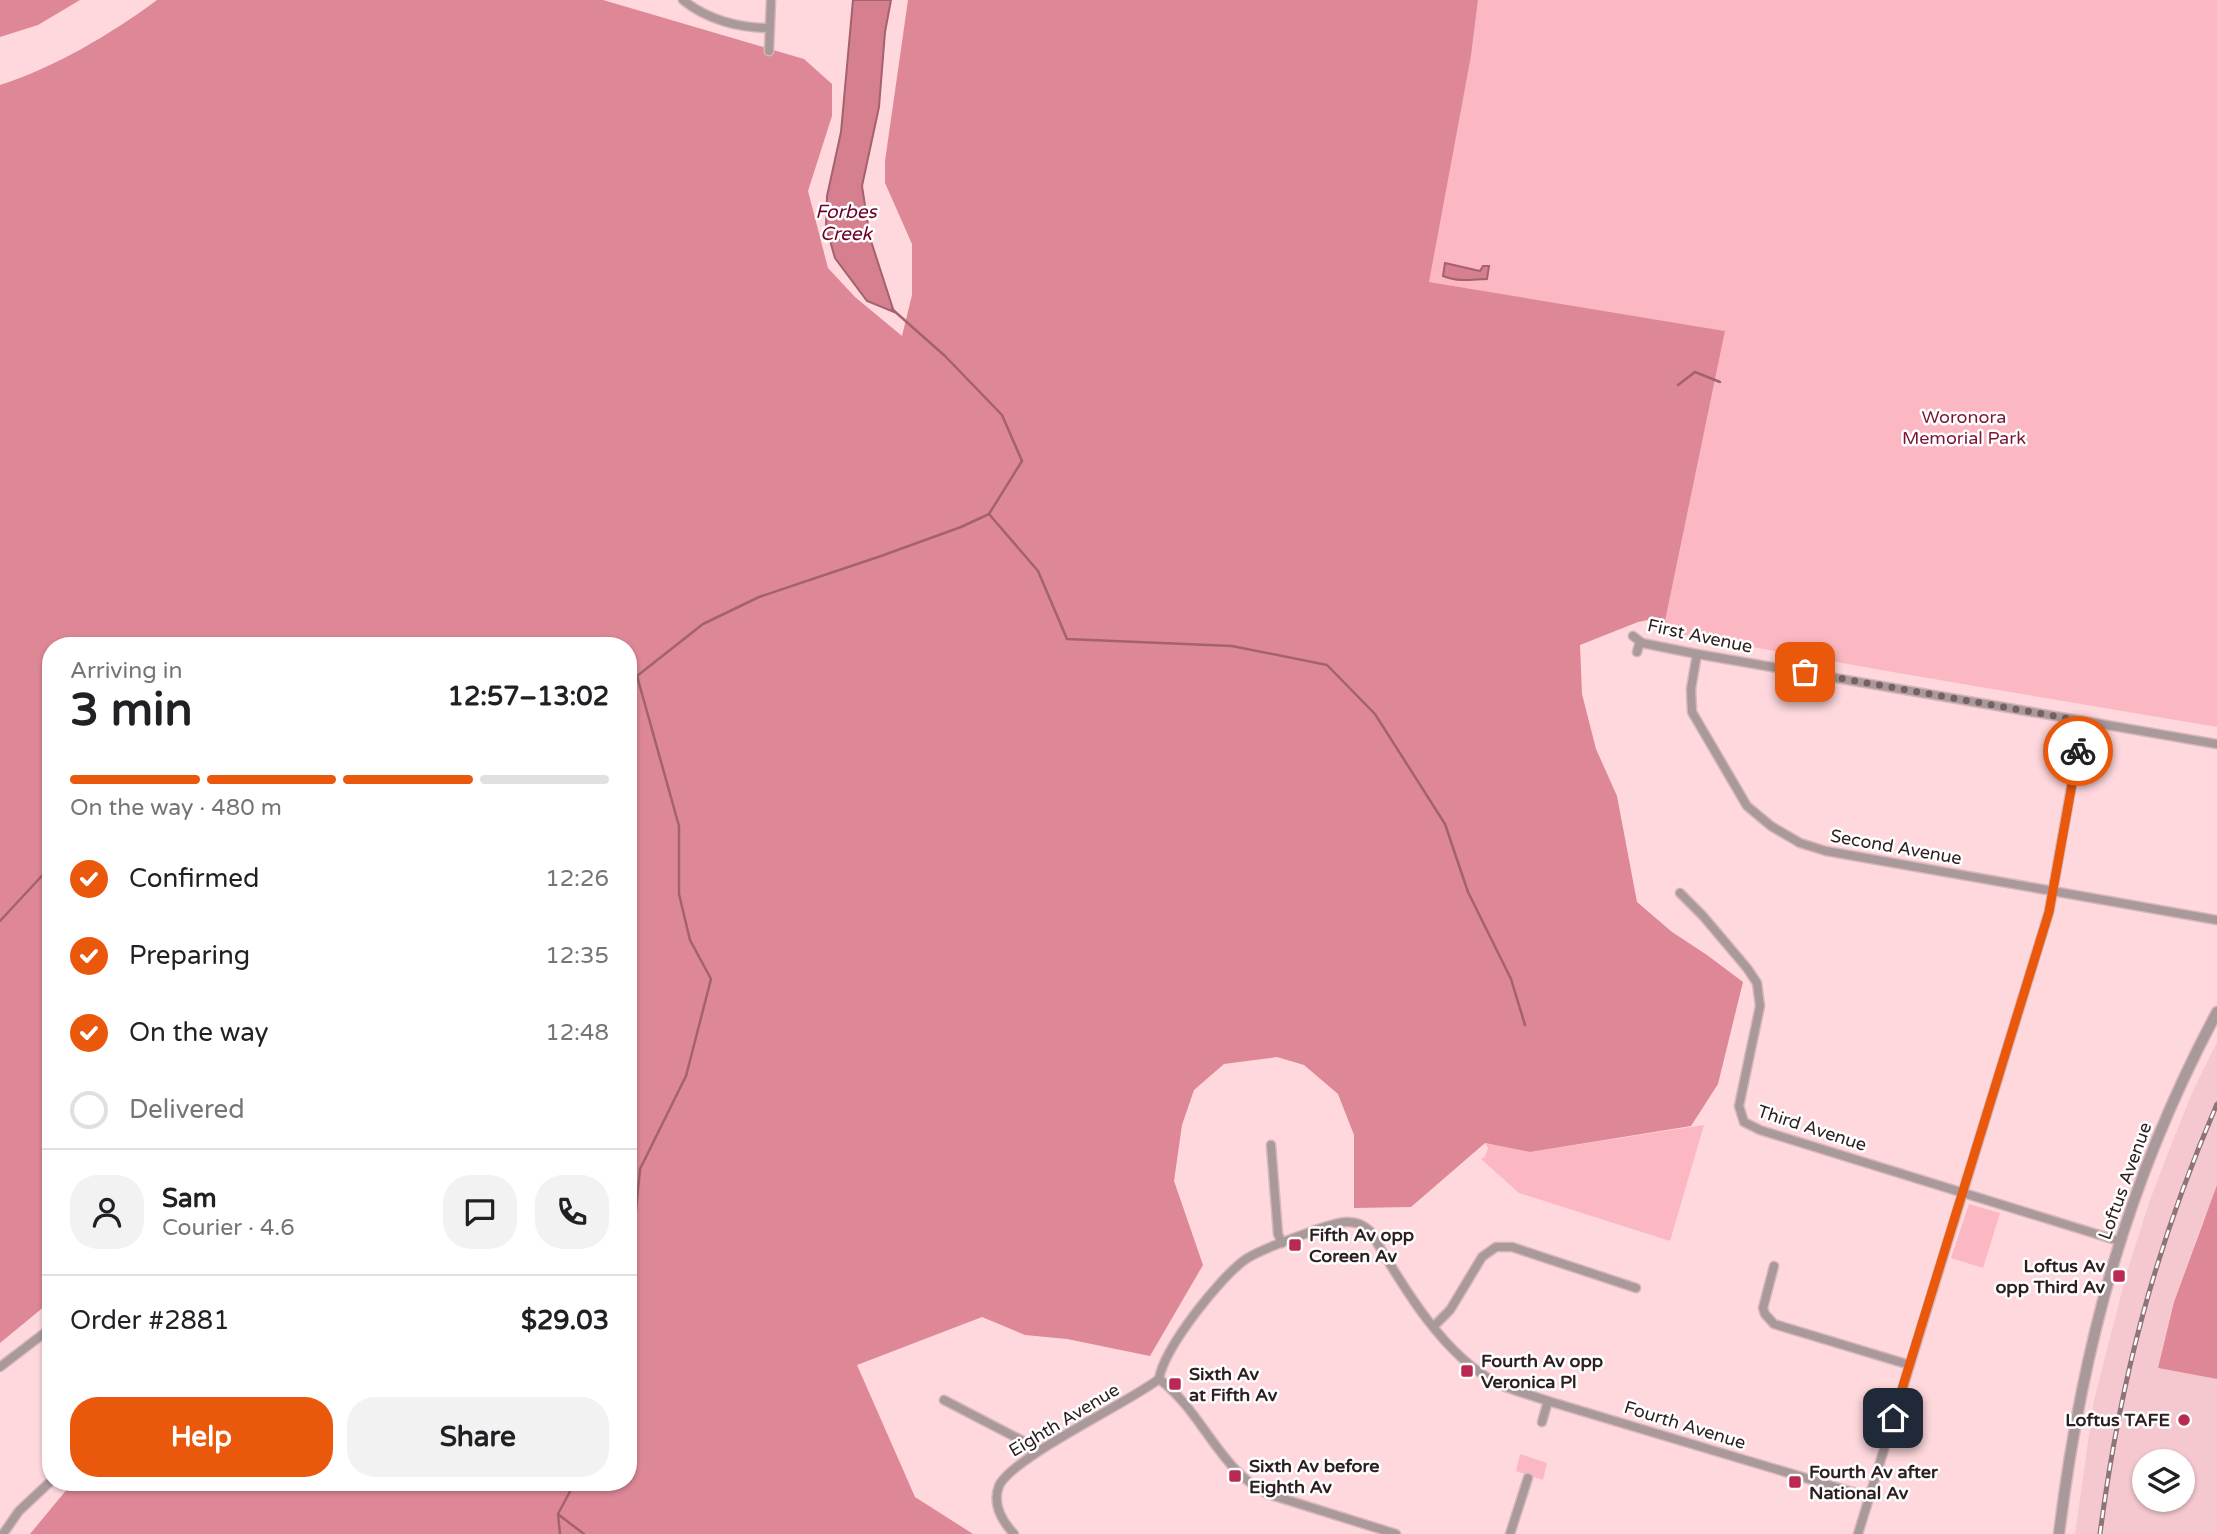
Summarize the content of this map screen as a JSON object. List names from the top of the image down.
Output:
{
  "streets": {
    "street": [
      "First Avenue",
      "Second Avenue",
      "Third Avenue",
      "Loftus Avenue",
      "Eighth Avenue",
      "Fourth Avenue"
    ]
  },
  "crossings": [
    ["First Avenue", "Second Avenue"],
    ["Third Avenue", "Loftus Avenue"]
  ],
  "water": ["Forbes Creek"],
  "parks": ["Woronora Memorial Park"],
  "places": {
    "transit": [
      "Fifth Av opp Coreen Av",
      "Loftus Av opp Third Av",
      "Fourth Av opp Veronica Pl",
      "Sixth Av at Fifth Av",
      "Sixth Av before Eighth Av",
      "Fourth Av after National Av"
    ],
    "other": ["Loftus TAFE"]
  },
  "page": {
    "heading": ["3 min", "Arriving in", "12:57–13:02"],
    "panel": [
      "Sam",
      "Courier · 4.6",
      "Order #2881",
      "$29.03"
    ],
    "bar": "On the way · 480 m",
    "list": [
      ["Confirmed", "12:26"],
      ["Preparing", "12:35"],
      ["On the way", "12:48"],
      "Delivered"
    ],
    "buttons": ["Help", "Share"]
  }
}
